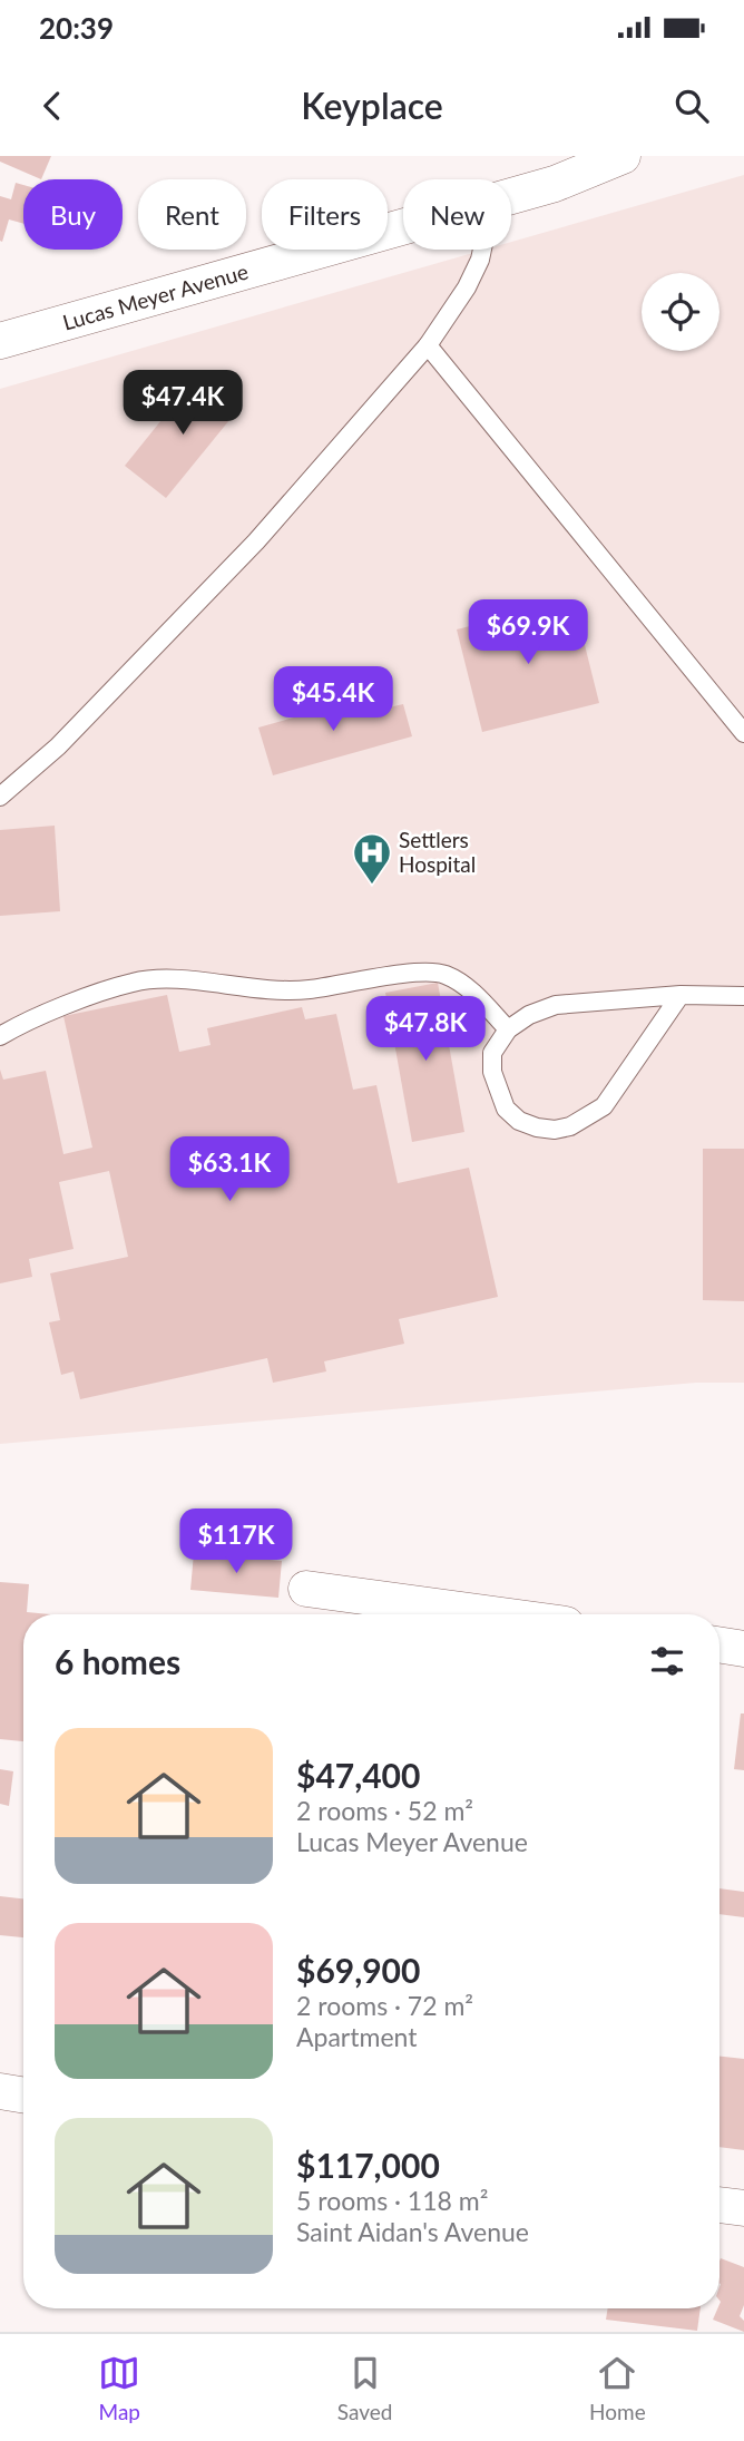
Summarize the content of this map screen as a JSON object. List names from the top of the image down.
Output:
{
  "streets": {
    "street": ["Lucas Meyer Avenue"]
  },
  "places": {
    "hospital": ["Settlers Hospital"]
  },
  "page": {
    "status": "20:39",
    "header": "Keyplace",
    "chip": [
      "Buy",
      "Rent",
      "Filters",
      "New"
    ],
    "price": [
      "$47.4K",
      "$69.9K",
      "$45.4K",
      "$47.8K",
      "$63.1K",
      "$117K"
    ],
    "heading": "6 homes",
    "list": [
      {
        "name": "$47,400",
        "note": "2 rooms · 52 m² · Lucas Meyer Avenue"
      },
      {
        "name": "$69,900",
        "note": "2 rooms · 72 m² · Apartment"
      },
      {
        "name": "$117,000",
        "note": "5 rooms · 118 m² · Saint Aidan's Avenue"
      }
    ],
    "tabs": ["Map", "Saved", "Home"]
  }
}
